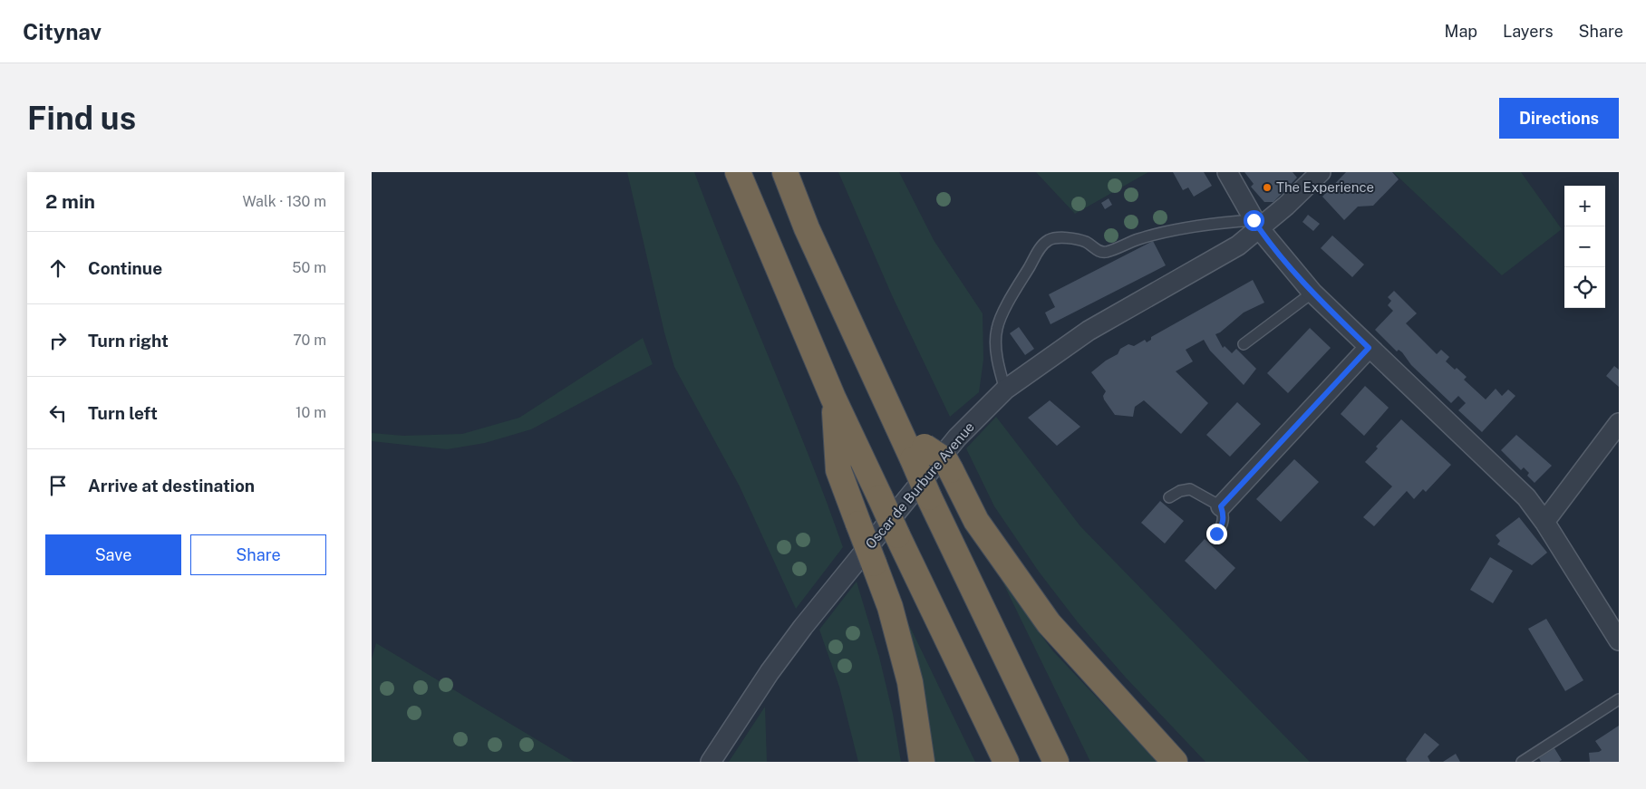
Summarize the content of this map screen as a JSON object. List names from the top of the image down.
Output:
{
  "streets": {
    "street": ["Oscar de Burbure Avenue"]
  },
  "places": ["The Experience"],
  "page": {
    "header": "Citynav",
    "nav": ["Map", "Layers", "Share"],
    "buttons": [
      "Directions",
      ["Save", "Share"]
    ],
    "title": "Find us",
    "heading": ["2 min", "Walk · 130 m"],
    "map_buttons": ["+", "−"],
    "list": [
      ["Continue", "50 m"],
      ["Turn right", "70 m"],
      ["Turn left", "10 m"],
      "Arrive at destination"
    ]
  }
}
